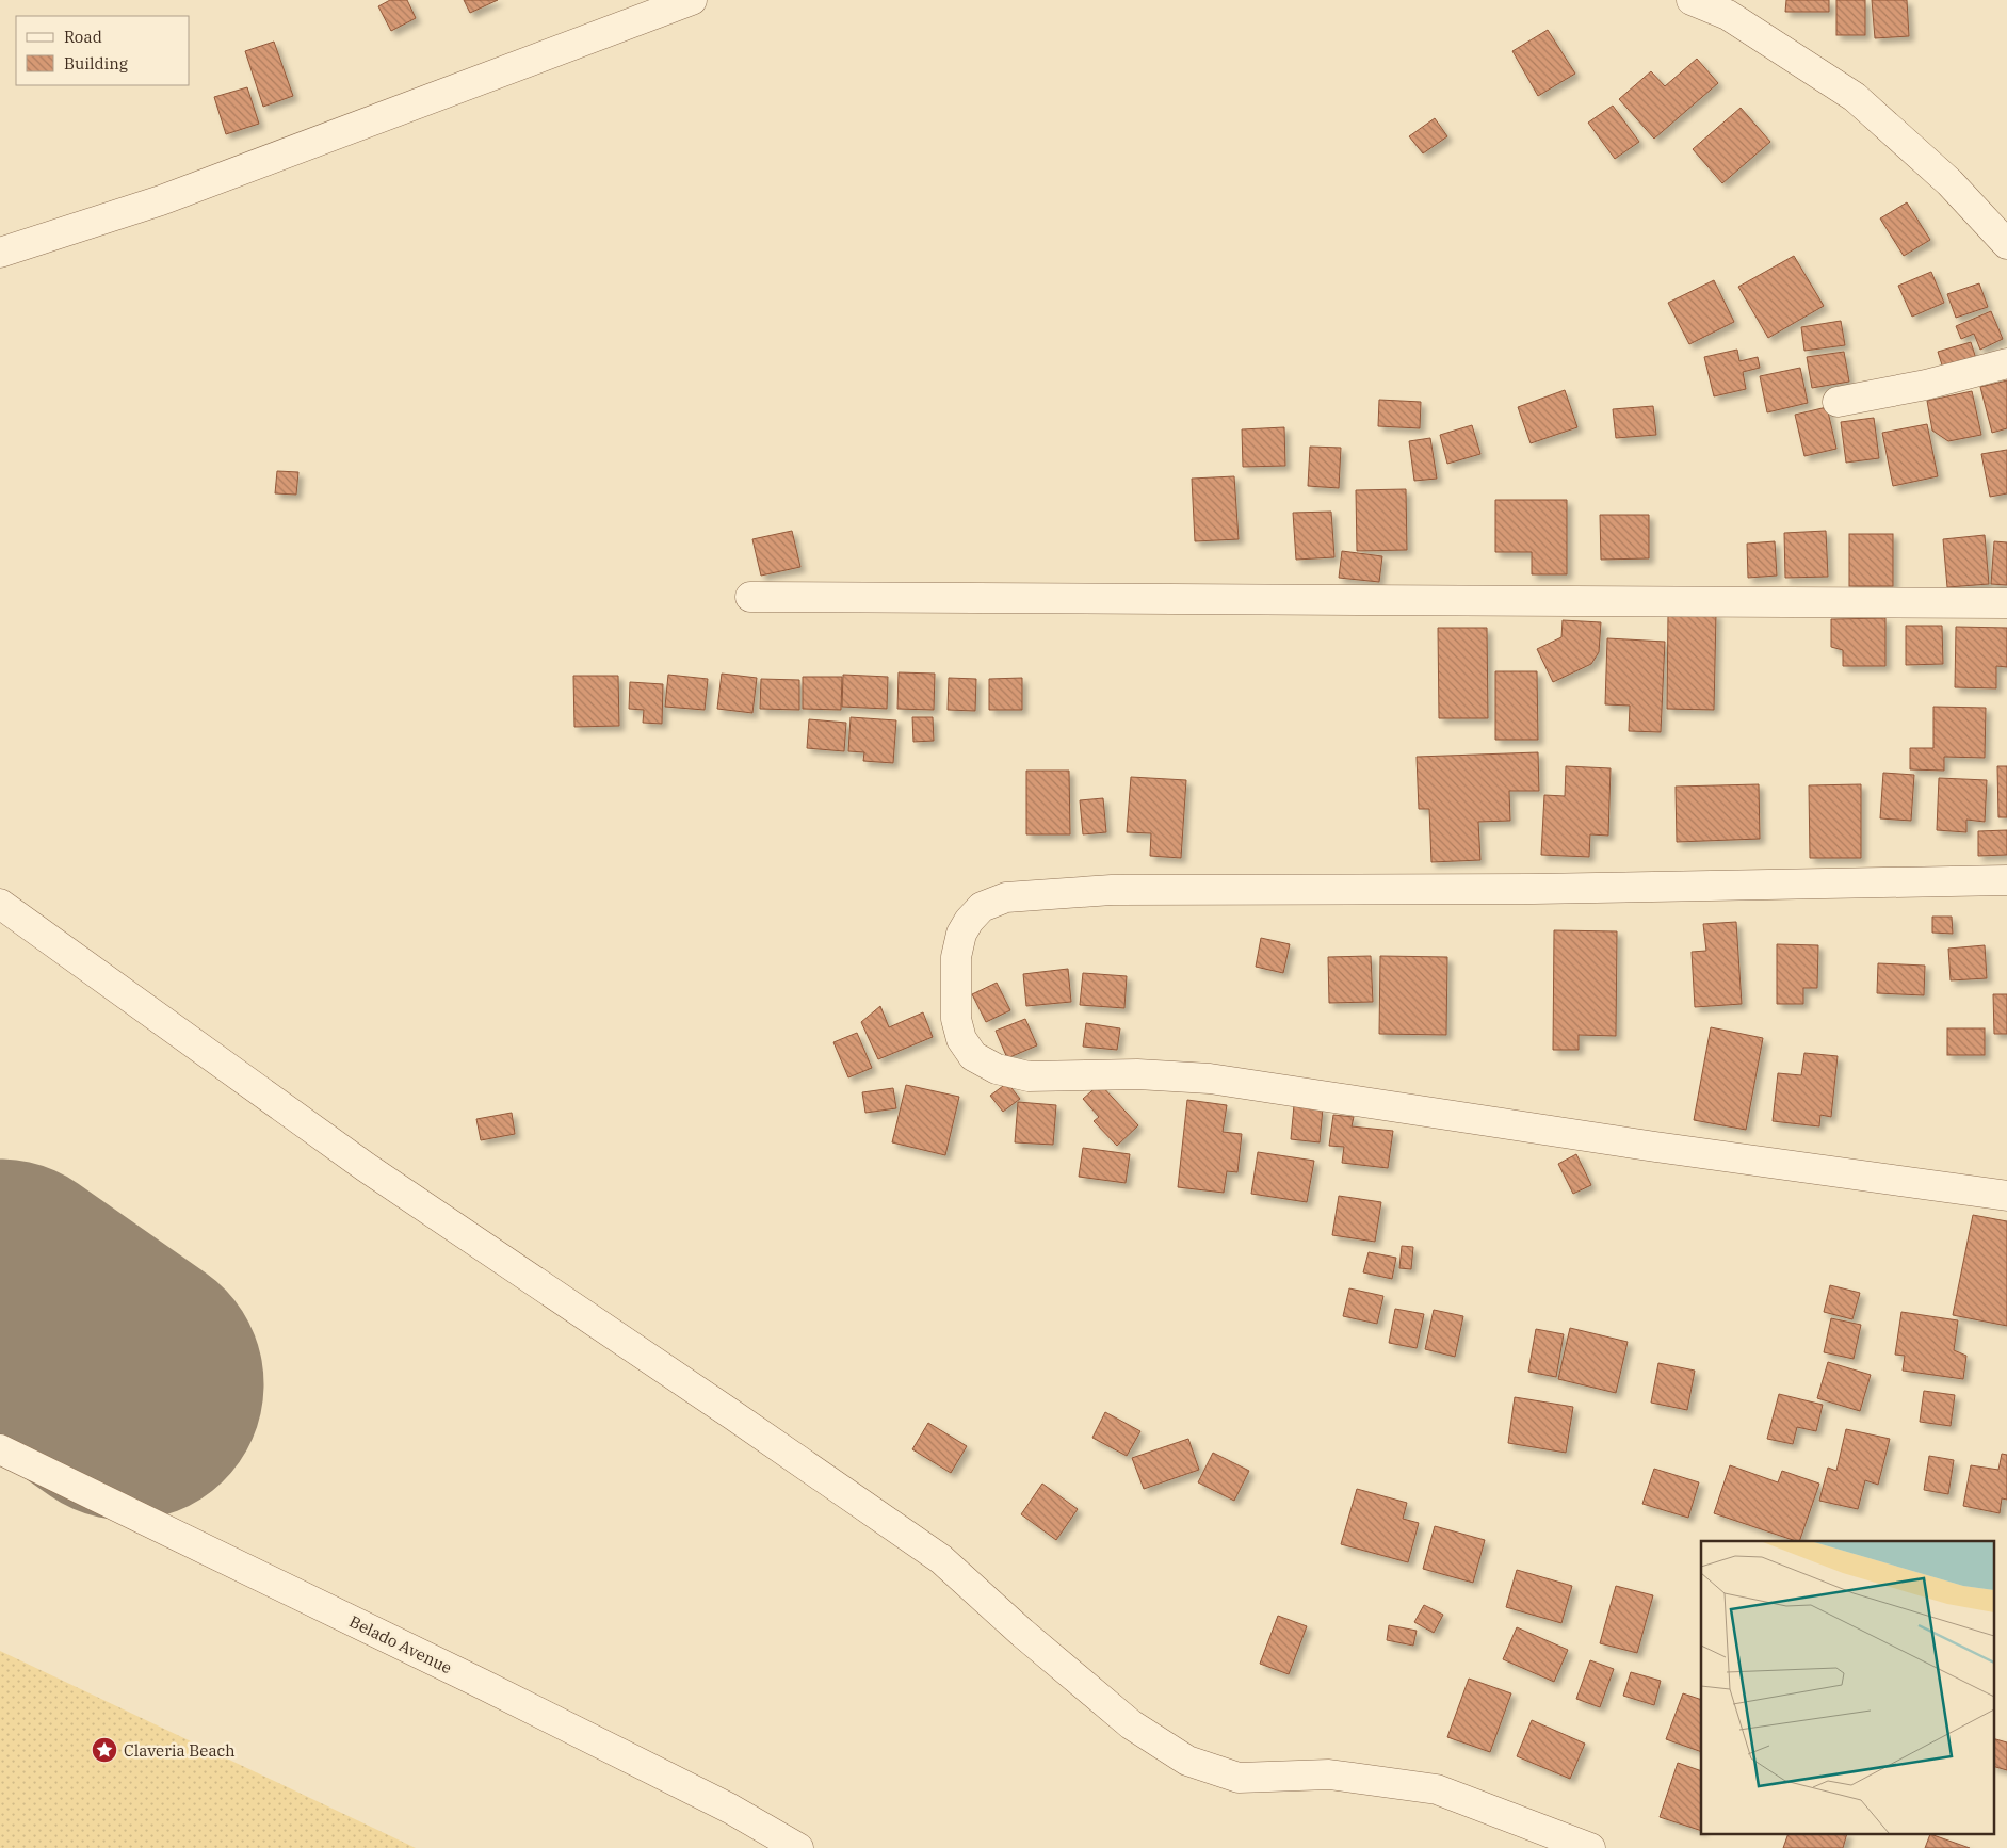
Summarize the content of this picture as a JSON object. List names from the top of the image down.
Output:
{
  "streets": {
    "street": ["Belado Avenue"]
  },
  "places": {
    "place": ["Claveria Beach"]
  },
  "legend": ["Road", "Building"]
}
